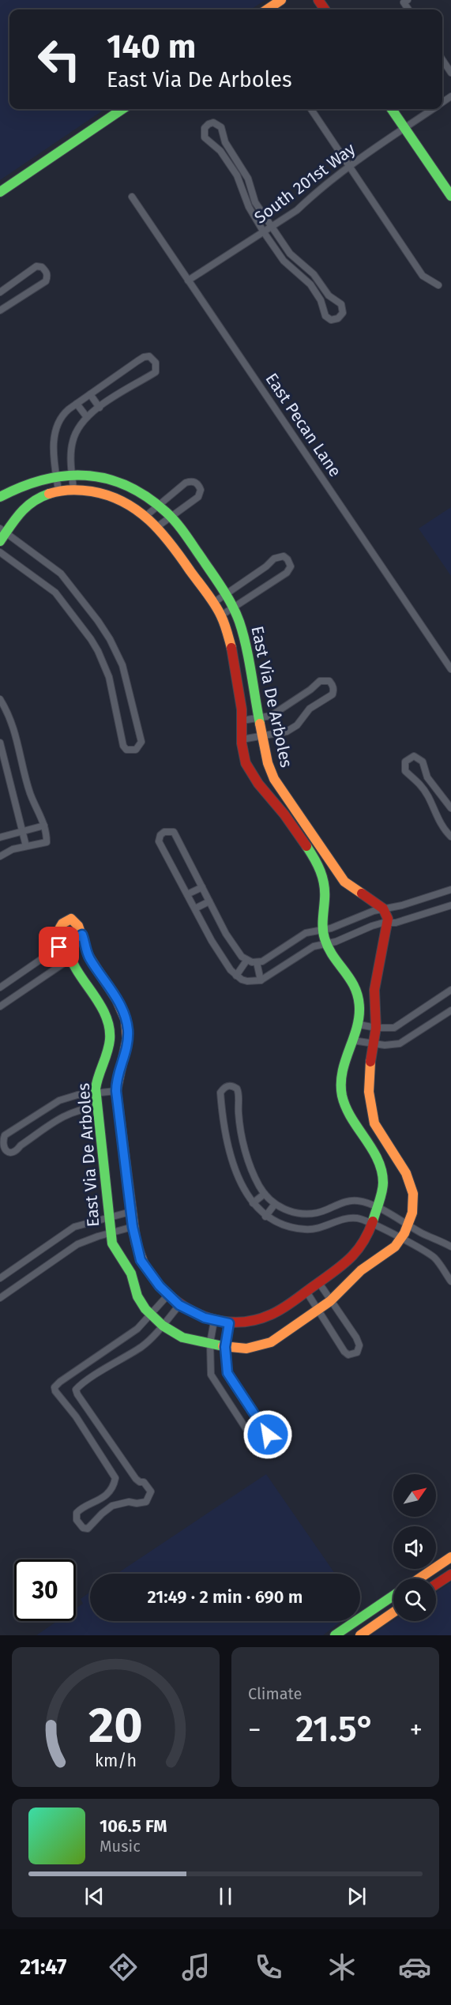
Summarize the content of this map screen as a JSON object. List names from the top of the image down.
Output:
{
  "streets": {
    "street": ["South 201st Way", "East Pecan Lane", "East Via De Arboles"]
  },
  "crossings": [
    ["South 201st Way", "East Pecan Lane"]
  ],
  "north": "top right",
  "page": {
    "turn": ["140 m", "East Via De Arboles"],
    "limit": "30",
    "trip": "21:49 · 2 min · 690 m",
    "tile": "Climate",
    "heat": ["−", "21.5°", "+"],
    "song": ["106.5 FM", "Music"],
    "tabs": "21:47",
    "gauge": ["20", "km/h"]
  }
}
